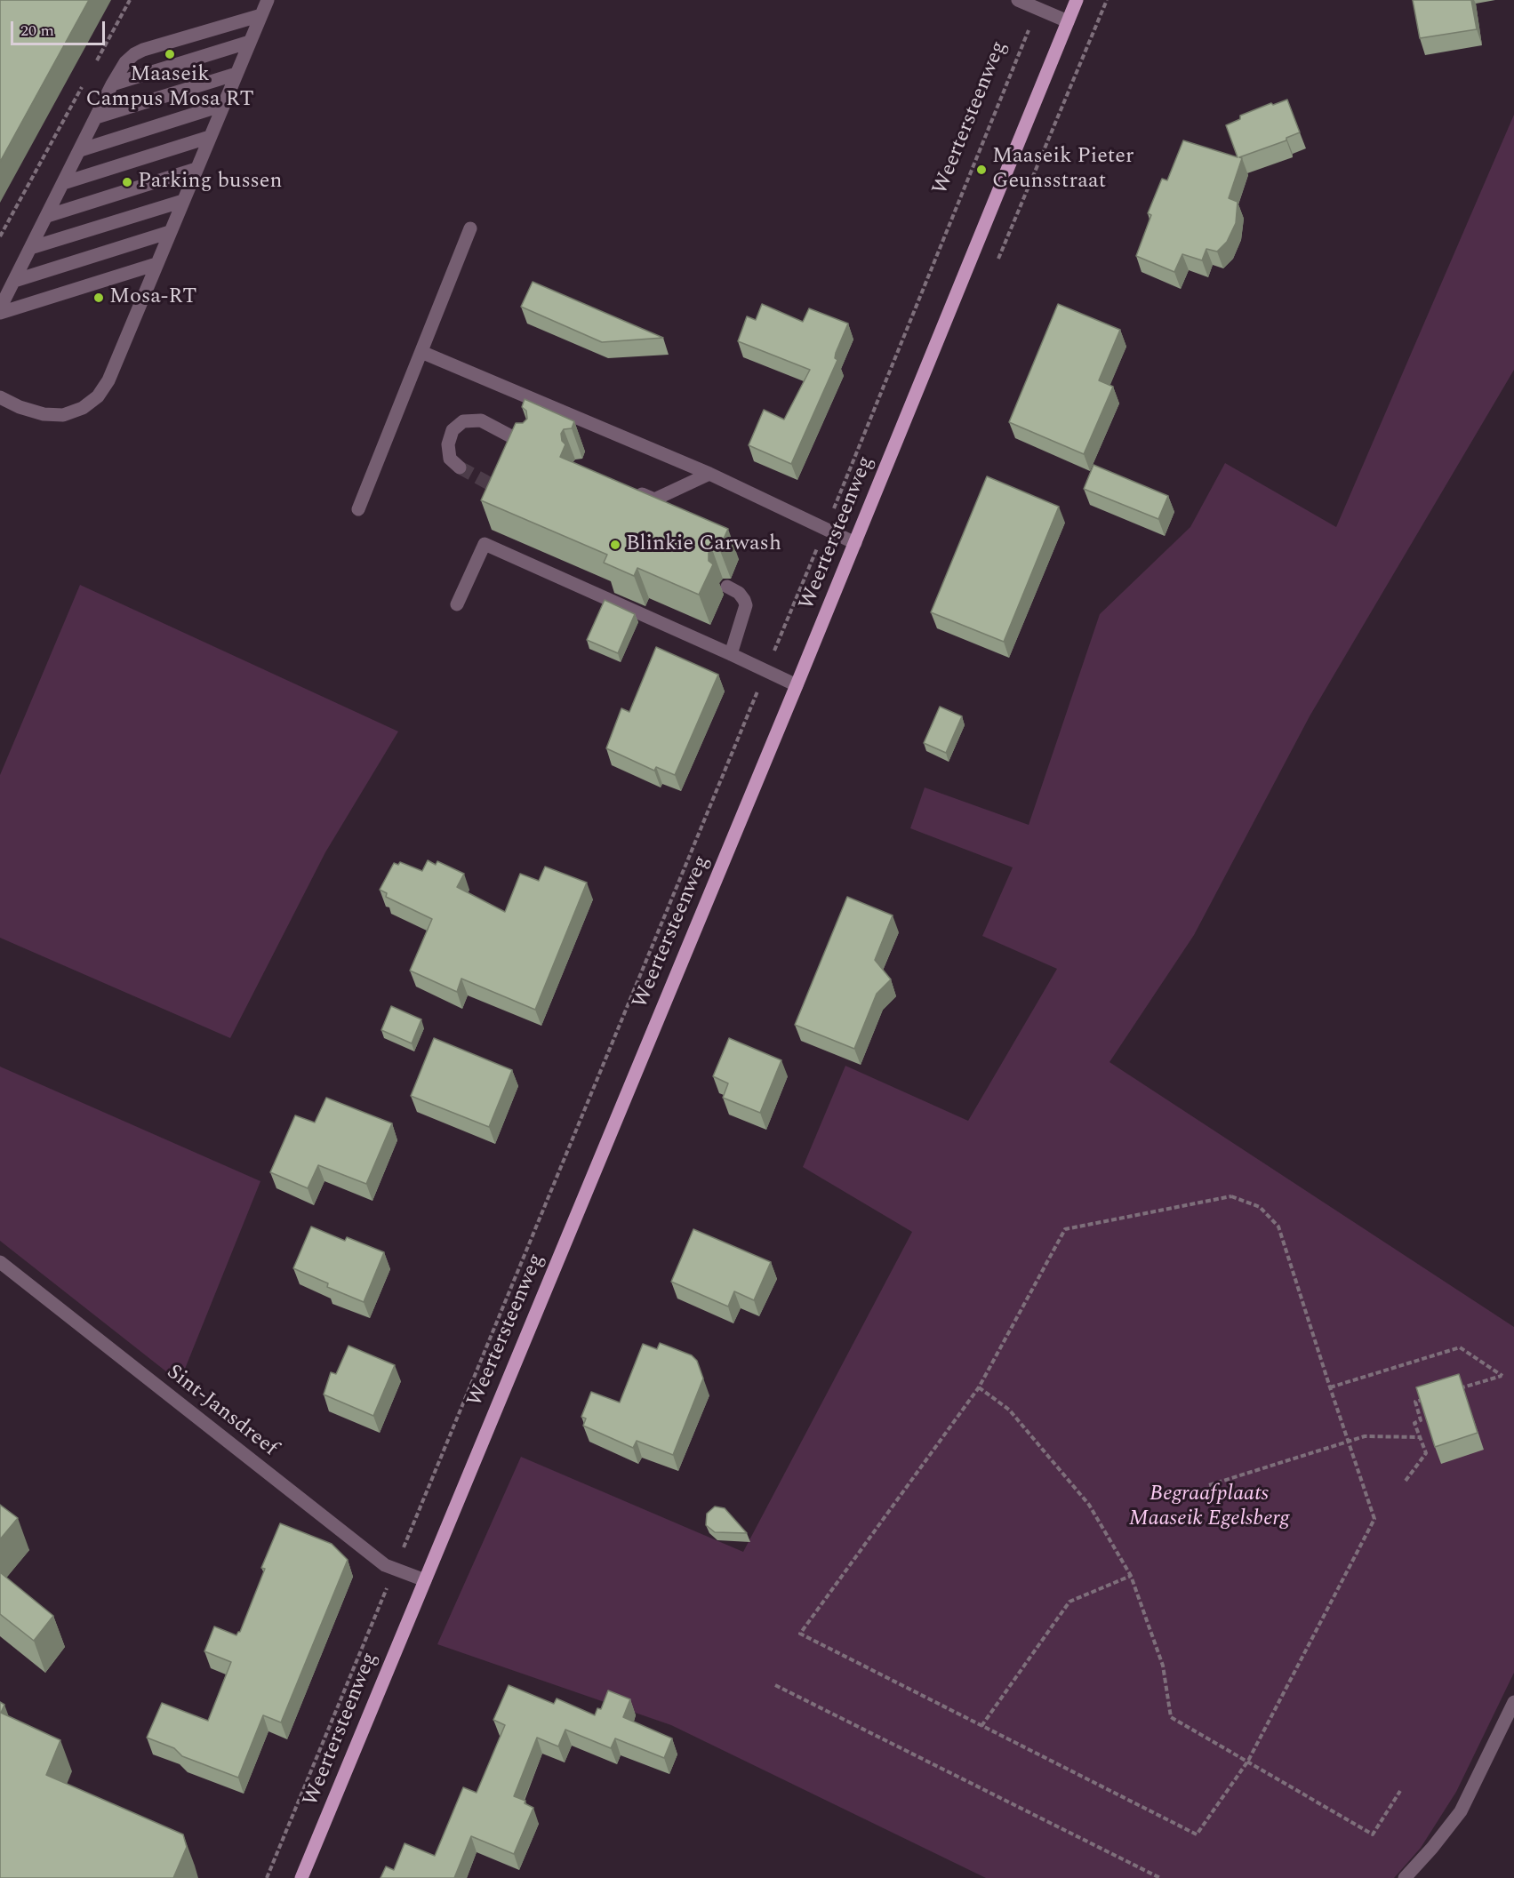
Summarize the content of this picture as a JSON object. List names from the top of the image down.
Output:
{
  "streets": {
    "main road": ["Weertersteenweg"],
    "street": ["Sint-Jansdreef"]
  },
  "crossings": [
    ["Weertersteenweg", "Sint-Jansdreef"]
  ],
  "parks": ["Begraafplaats Maaseik Egelsberg"],
  "places": [
    "Maaseik Campus Mosa RT",
    "Maaseik Pieter Geunsstraat",
    "Parking bussen",
    "Mosa-RT",
    "Blinkie Carwash"
  ],
  "scale_bar": "20 m"
}
